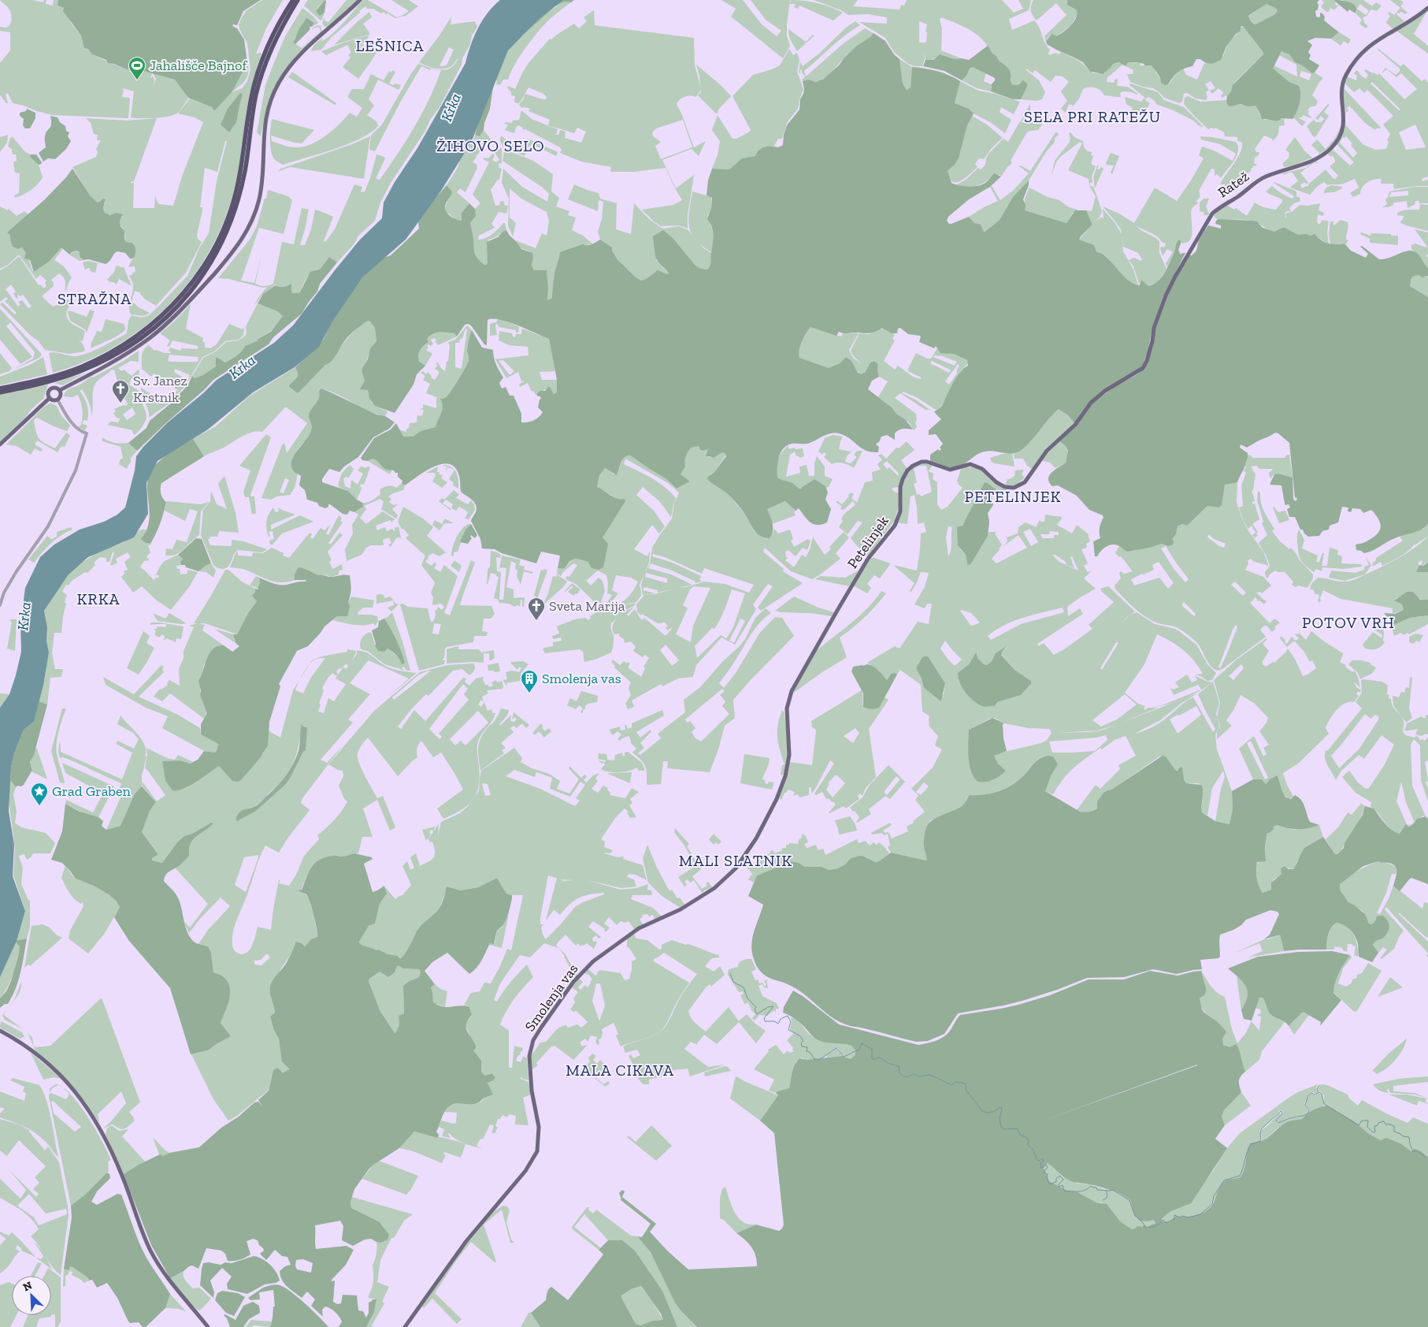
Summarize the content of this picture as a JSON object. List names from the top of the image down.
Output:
{
  "streets": {
    "main road": ["Ratež", "Petelinjek", "Smolenja vas"]
  },
  "crossings": [
    ["Ratež", "Petelinjek"],
    ["Petelinjek", "Smolenja vas"]
  ],
  "districts": [
    "LEŠNICA",
    "SELA PRI RATEŽU",
    "ŽIHOVO SELO",
    "STRAŽNA",
    "PETELINJEK",
    "KRKA",
    "POTOV VRH",
    "MALI SLATNIK",
    "MALA CIKAVA"
  ],
  "water": ["Krka"],
  "places": {
    "sports": ["Jahališče Bajnof"],
    "church": ["Sv. Janez Krstnik", "Sveta Marija"],
    "building": ["Smolenja vas"],
    "place": ["Grad Graben"]
  },
  "north": "top left"
}
